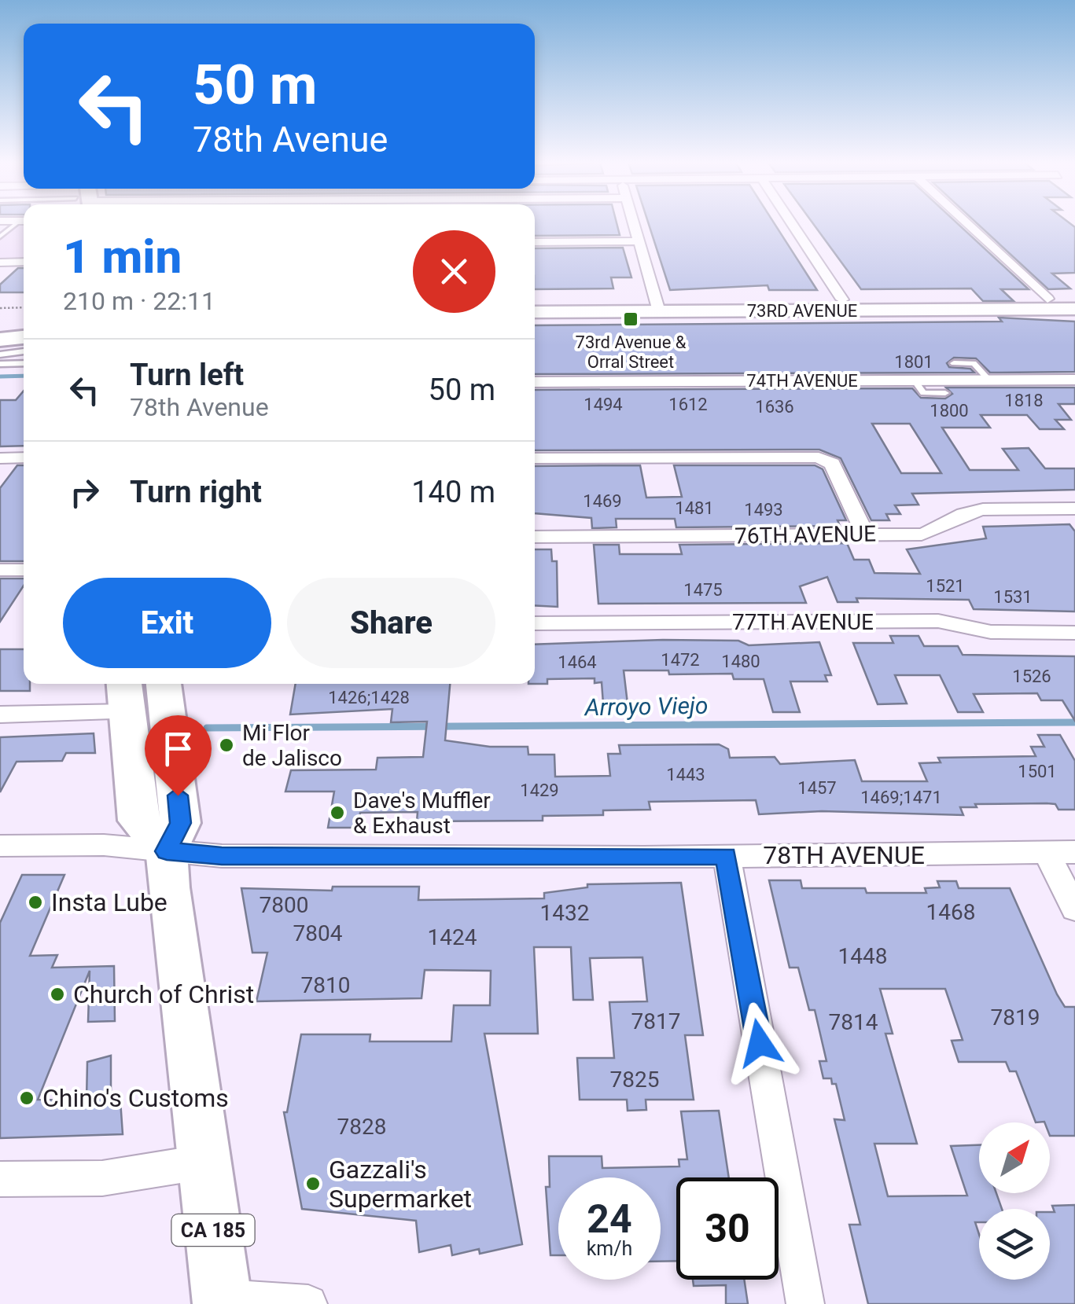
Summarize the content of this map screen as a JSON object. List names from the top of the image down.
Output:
{
  "streets": {
    "main road": ["73RD AVENUE", "CA 185"],
    "street": [
      "74TH AVENUE",
      "76TH AVENUE",
      "77TH AVENUE",
      "78TH AVENUE"
    ]
  },
  "crossings": [
    ["78TH AVENUE", "CA 185"]
  ],
  "water": ["Arroyo Viejo"],
  "places": {
    "transit": ["73rd Avenue & Orral Street"],
    "other": [
      "Mi Flor de Jalisco",
      "Dave's Muffler & Exhaust",
      "Insta Lube",
      "Church of Christ",
      "Chino's Customs",
      "Gazzali's Supermarket"
    ]
  },
  "house_numbers": [
    "1801",
    "1818",
    "1494",
    "1612",
    "1636",
    "1800",
    "1469",
    "1481",
    "1493",
    "1521",
    "1475",
    "1531",
    "1472",
    "1480",
    "1464",
    "1526",
    "1426;1428",
    "1501",
    "1443",
    "1457",
    "1429",
    "1469;1471",
    "7800",
    "1468",
    "1432",
    "7804",
    "1424",
    "1448",
    "7810",
    "7819",
    "7817",
    "7814",
    "7825",
    "7828"
  ],
  "north": "top right",
  "page": {
    "turn": ["50 m", "78th Avenue"],
    "heading": ["1 min", "210 m · 22:11"],
    "list": [
      {
        "name": "Turn left",
        "note": "78th Avenue",
        "value": "50 m"
      },
      {
        "name": "Turn right",
        "value": "140 m"
      }
    ],
    "buttons": ["Exit", "Share"],
    "speed": "24 km/h",
    "limit": "30"
  }
}
